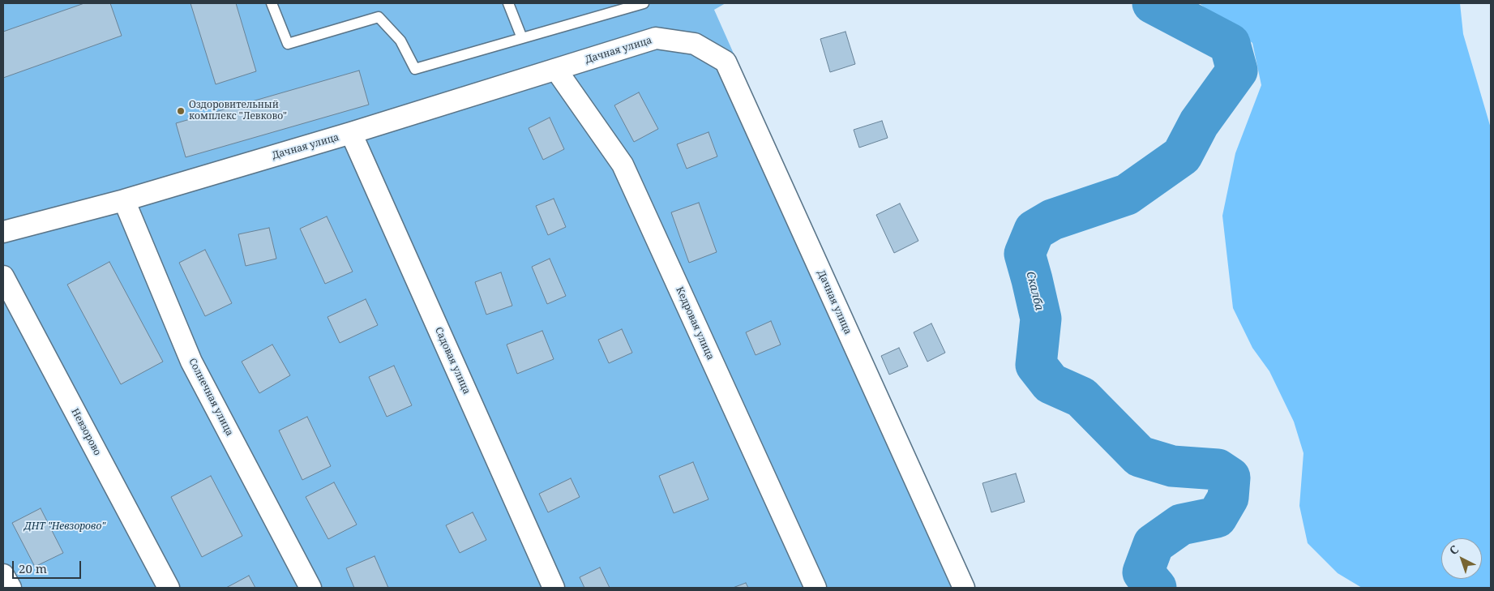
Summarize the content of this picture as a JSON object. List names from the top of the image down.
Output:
{
  "streets": {
    "street": [
      "Дачная улица",
      "Кедровая улица",
      "Садовая улица",
      "Солнечная улица",
      "Невзорово"
    ]
  },
  "crossings": [
    ["Дачная улица", "Кедровая улица"],
    ["Дачная улица", "Садовая улица"],
    ["Дачная улица", "Солнечная улица"]
  ],
  "water": ["Скалба"],
  "parks": ["ДНТ \"Невзорово\""],
  "places": ["Оздоровительный комплекс \"Левково\""],
  "scale_bar": "20 m",
  "north": "top left"
}
